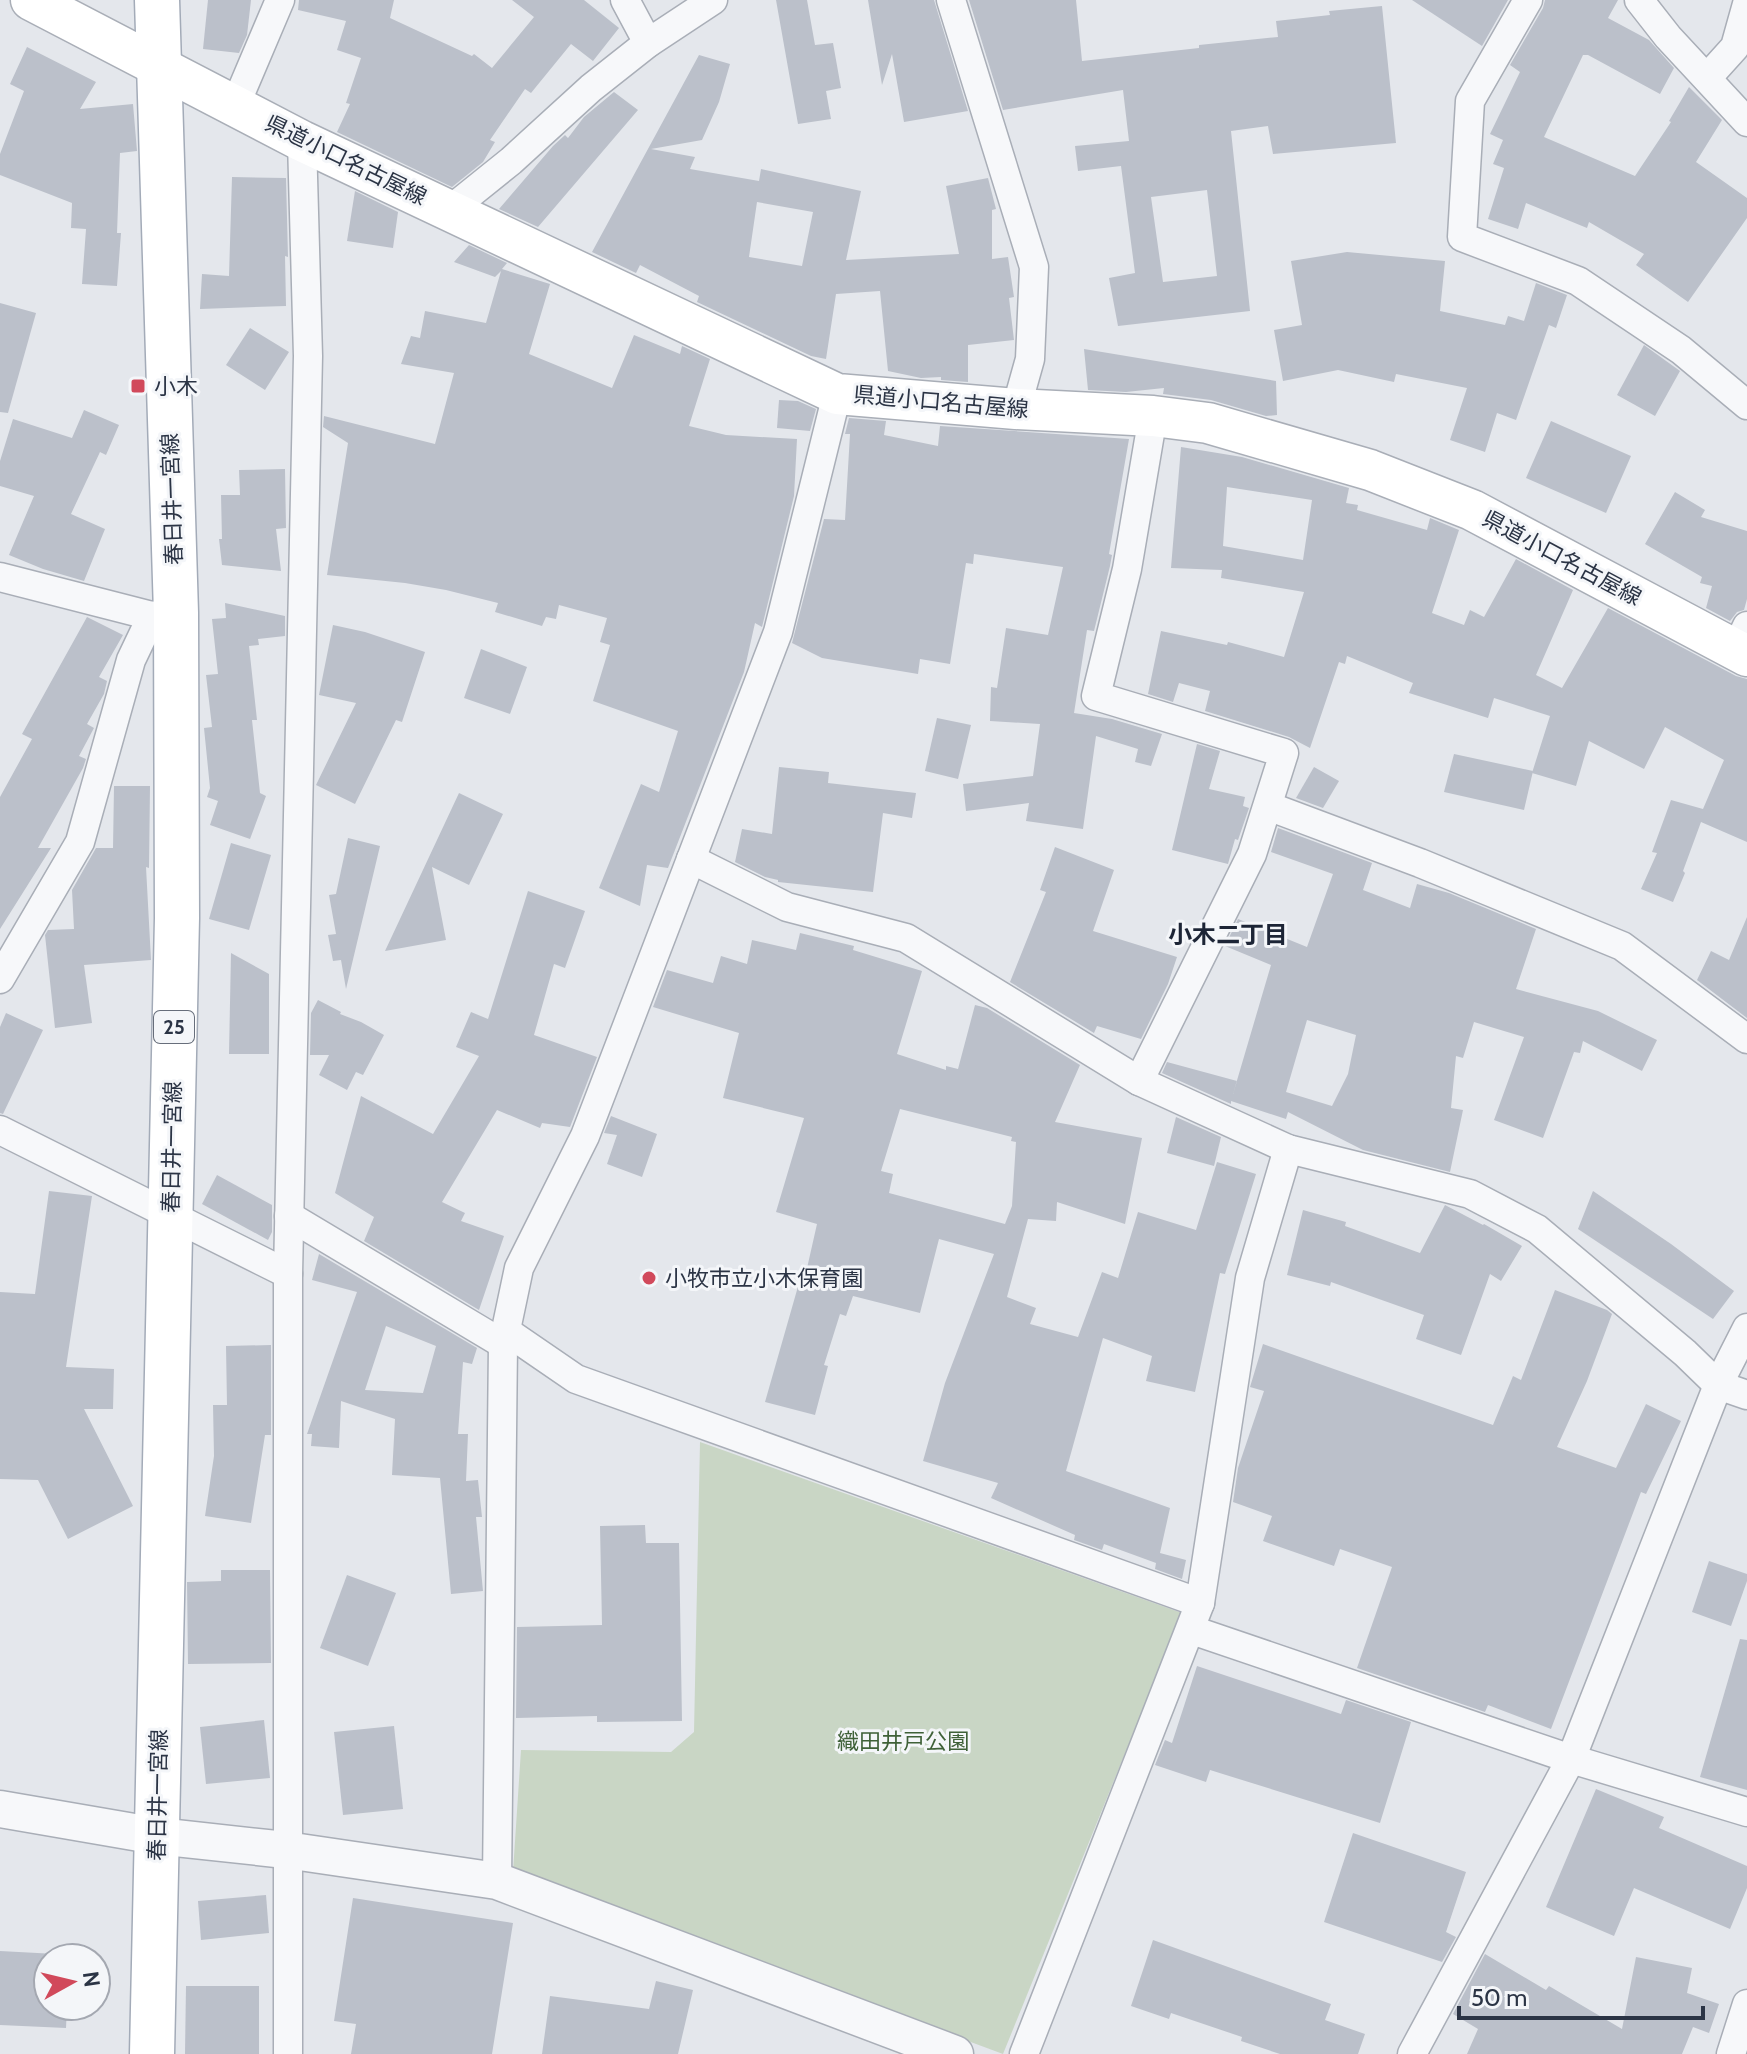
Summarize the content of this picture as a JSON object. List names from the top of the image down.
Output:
{
  "streets": {
    "main road": ["県道小口名古屋線", "春日井一宮線", "25"]
  },
  "crossings": [
    ["県道小口名古屋線", "春日井一宮線"]
  ],
  "districts": ["小木二丁目"],
  "parks": ["織田井戸公園"],
  "places": {
    "transit": ["小木"],
    "other": ["小牧市立小木保育園"]
  },
  "scale_bar": "50 m",
  "north": "right"
}
